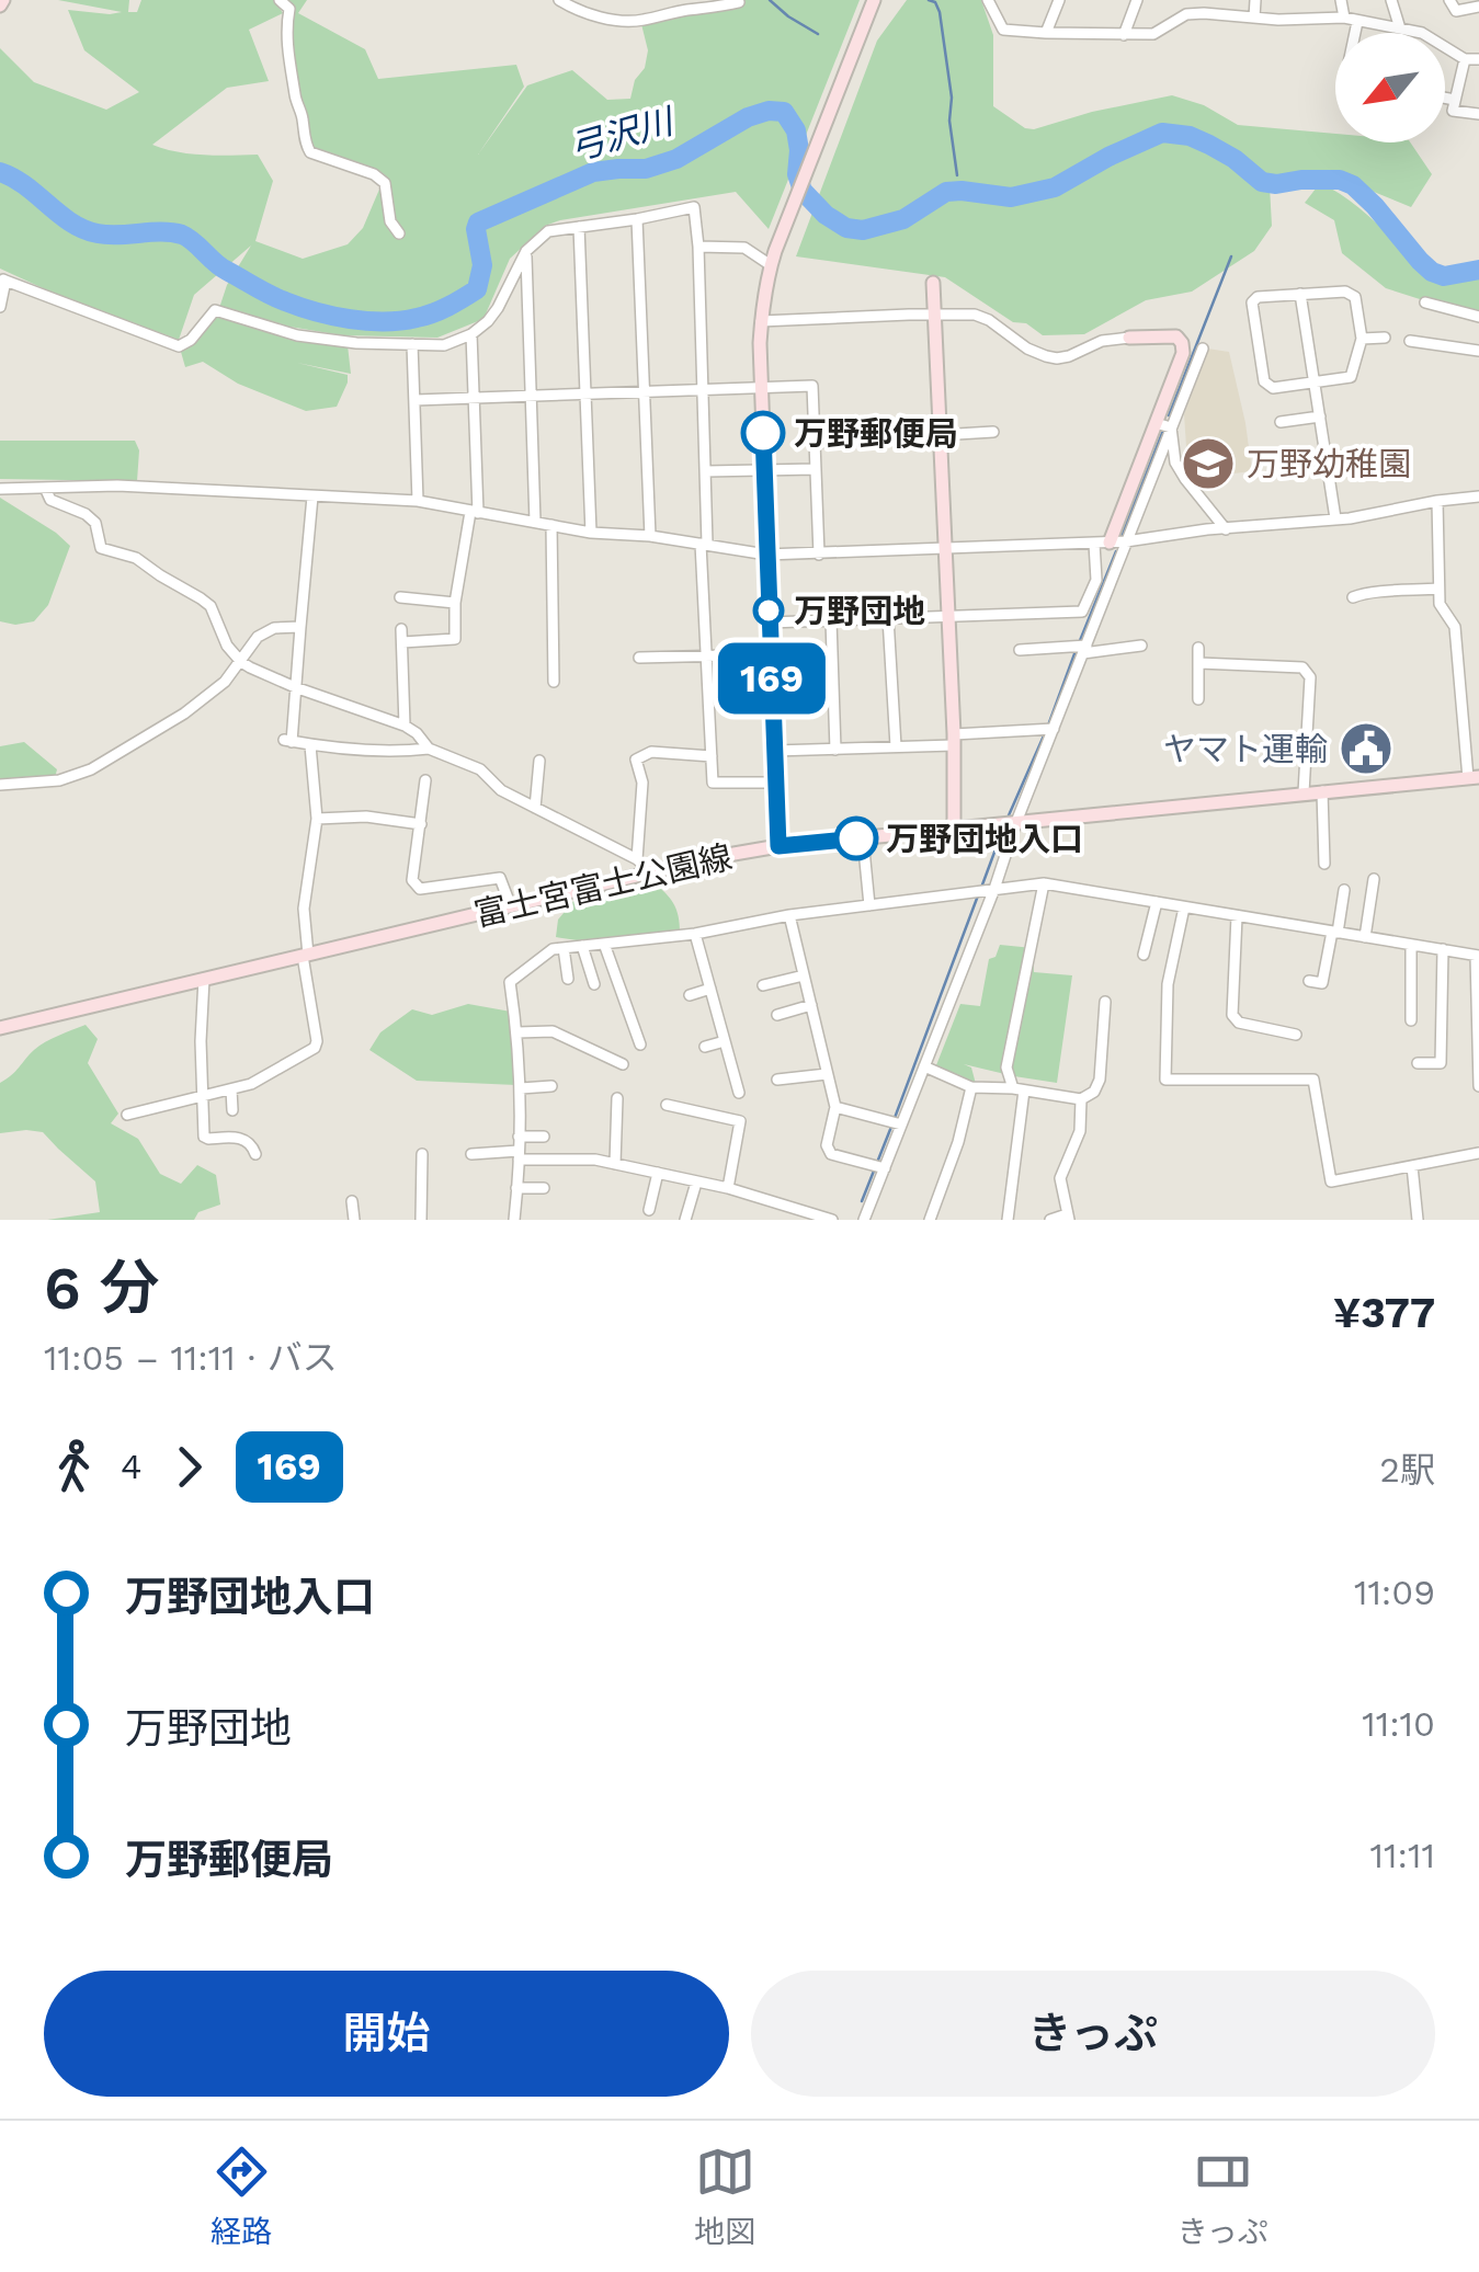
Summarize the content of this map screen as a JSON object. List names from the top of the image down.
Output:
{
  "streets": {
    "street": ["富士宮富士公園線"]
  },
  "water": ["弓沢川"],
  "places": {
    "other": ["万野郵便局", "万野団地", "万野団地入口"],
    "school or university": ["万野幼稚園"],
    "public building": ["ヤマト運輸"]
  },
  "lines": ["bus line 169"],
  "north": "bottom left",
  "page": {
    "on_map": "169",
    "heading": ["6 分", "11:05 – 11:11 · バス", "¥377"],
    "legs": ["4", "169", "2駅"],
    "list": [
      {
        "name": "万野団地入口",
        "value": "11:09"
      },
      {
        "name": "万野団地",
        "value": "11:10"
      },
      {
        "name": "万野郵便局",
        "value": "11:11"
      }
    ],
    "buttons": ["開始", "きっぷ"],
    "tabs": ["経路", "地図", "きっぷ"]
  }
}
